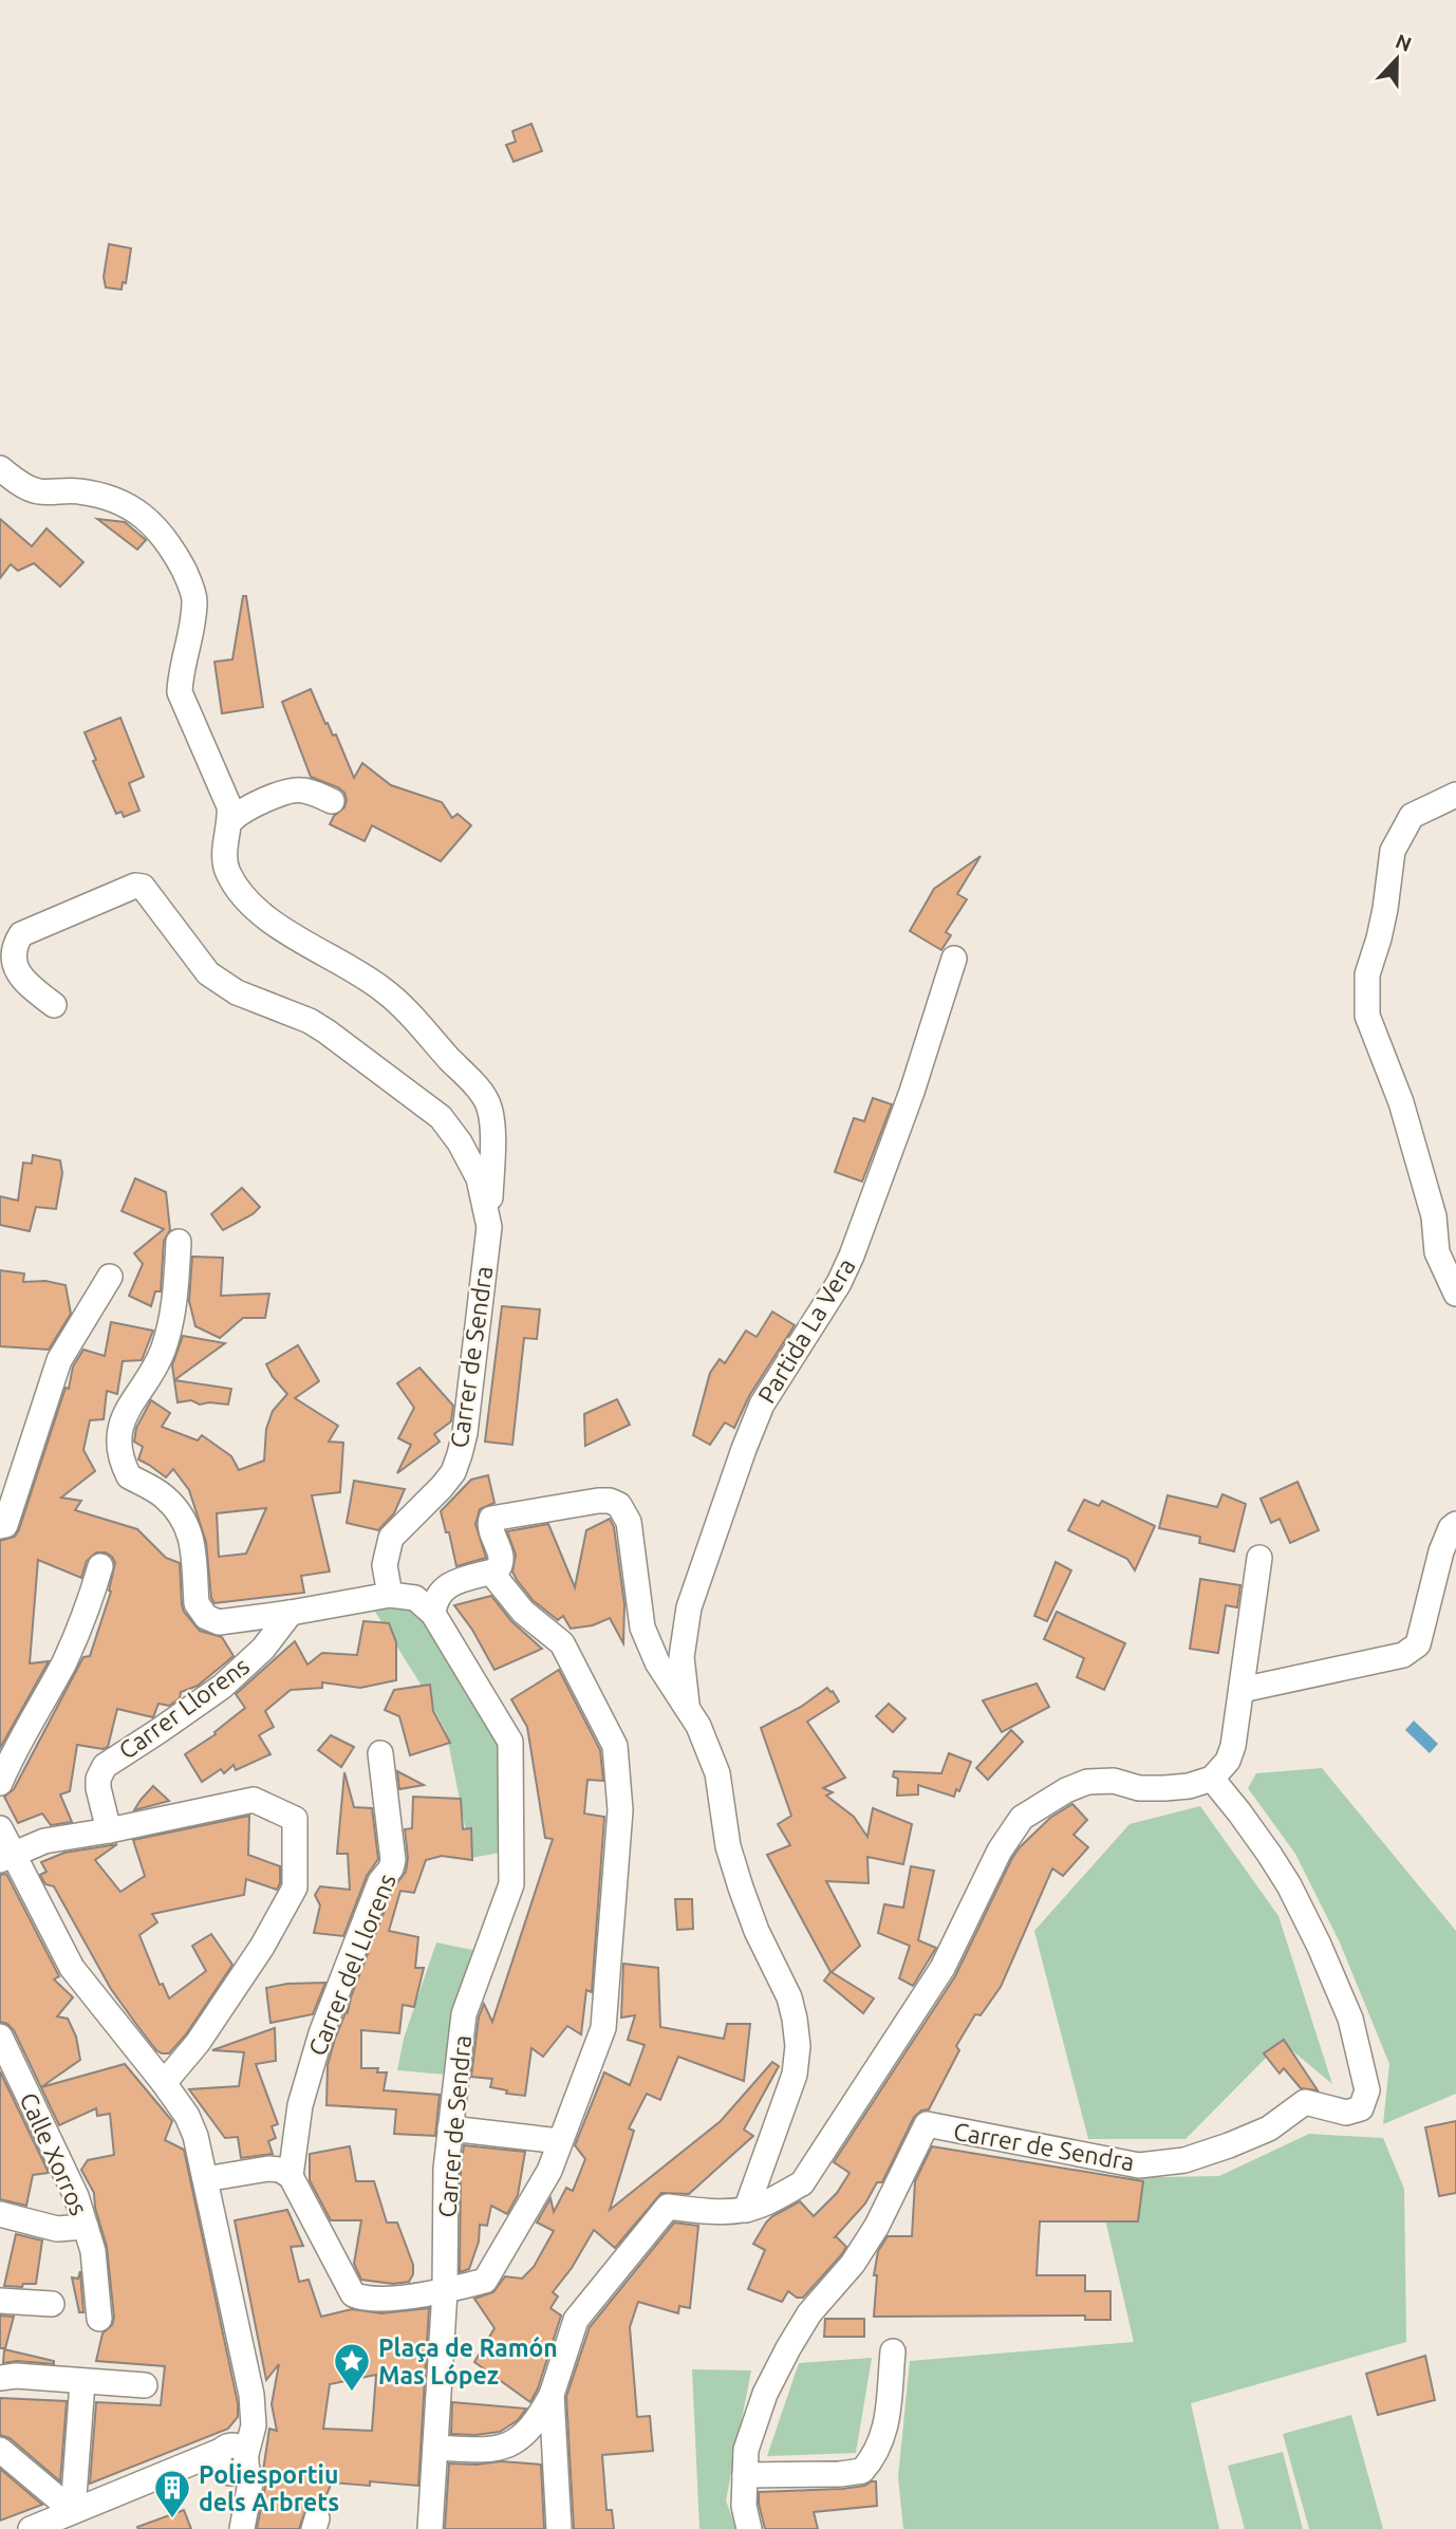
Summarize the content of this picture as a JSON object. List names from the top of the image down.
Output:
{
  "streets": {
    "street": [
      "Partida La Vera",
      "Carrer de Sendra",
      "Carrer Llorens",
      "Carrer del Llorens",
      "Calle Xorros"
    ]
  },
  "places": {
    "place": ["Plaça de Ramón Mas López"],
    "building": ["Poliesportiu dels Arbrets"]
  },
  "north": "top"
}
